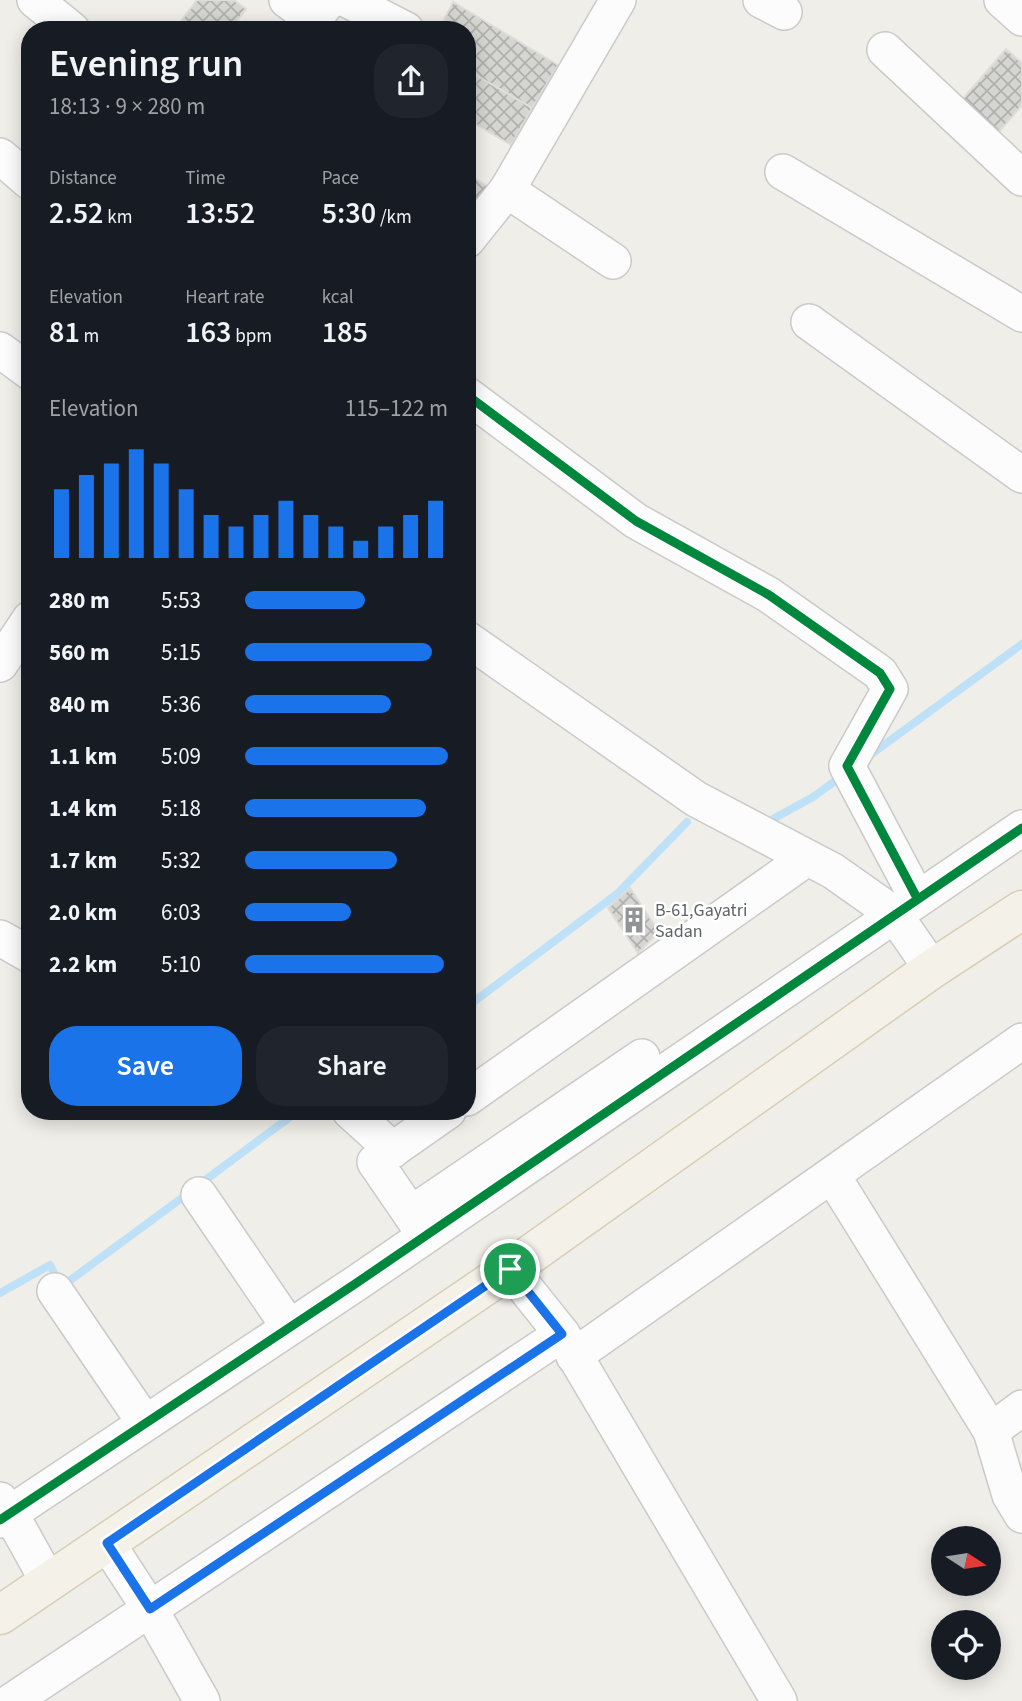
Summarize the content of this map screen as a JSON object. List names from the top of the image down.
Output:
{
  "places": {
    "building": ["B-61,Gayatri Sadan"]
  },
  "north": "right",
  "page": {
    "heading": ["Evening run", "18:13 · 9 × 280 m"],
    "stats": [
      ["Distance", "2.52 km"],
      ["Time", "13:52"],
      ["Pace", "5:30 /km"],
      ["Elevation", "81 m"],
      ["Heart rate", "163 bpm"],
      ["kcal", "185"]
    ],
    "chart": ["Elevation", "115–122 m"],
    "list": [
      {
        "name": "280 m",
        "note": "5:53"
      },
      {
        "name": "560 m",
        "note": "5:15"
      },
      {
        "name": "840 m",
        "note": "5:36"
      },
      {
        "name": "1.1 km",
        "note": "5:09"
      },
      {
        "name": "1.4 km",
        "note": "5:18"
      },
      {
        "name": "1.7 km",
        "note": "5:32"
      },
      {
        "name": "2.0 km",
        "note": "6:03"
      },
      {
        "name": "2.2 km",
        "note": "5:10"
      }
    ],
    "buttons": ["Save", "Share"]
  }
}
